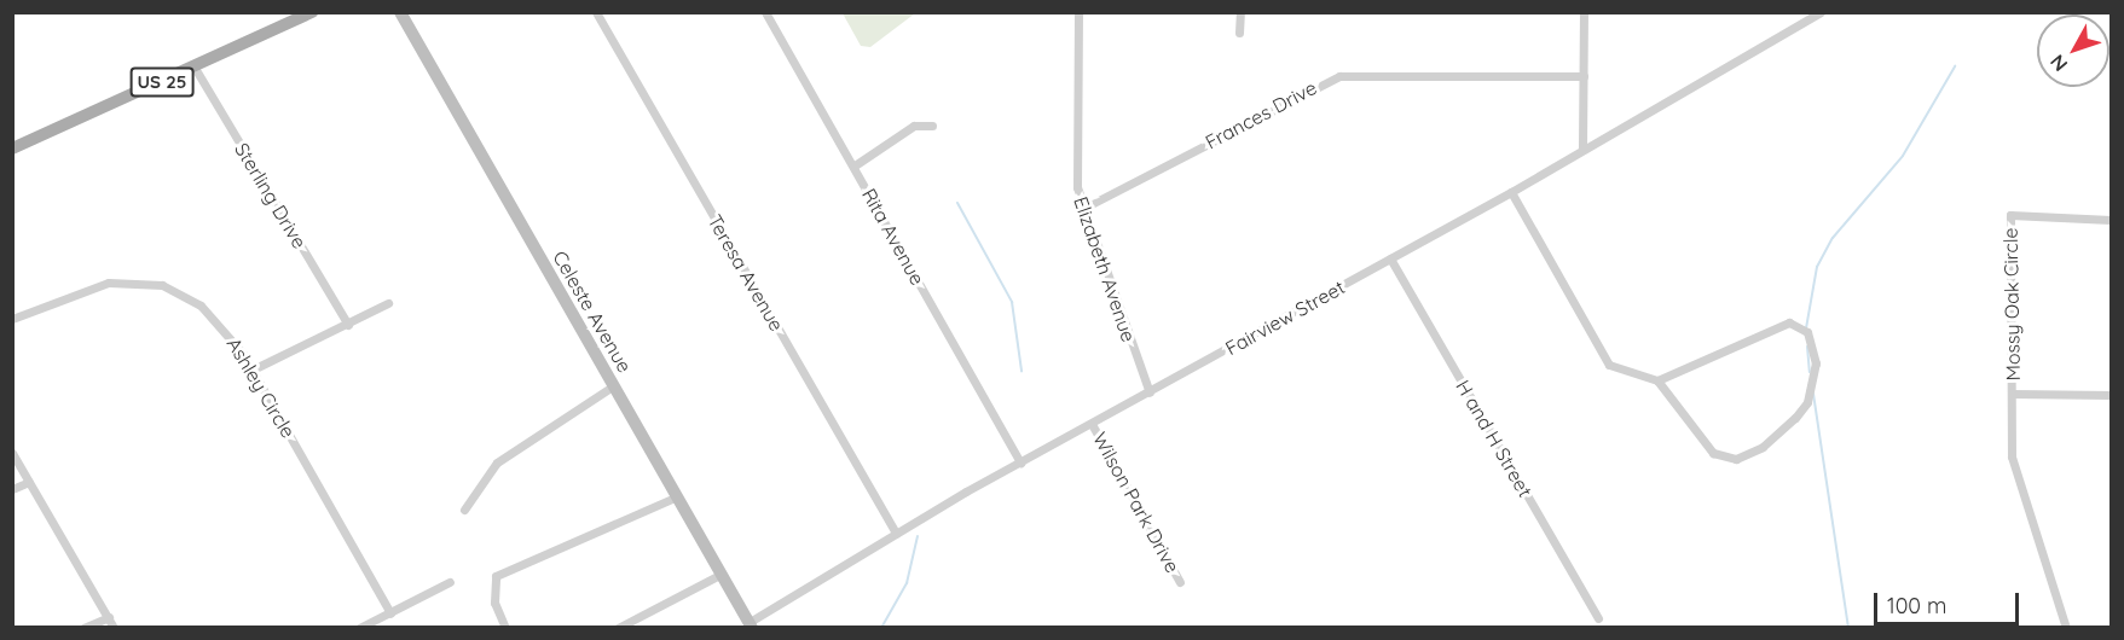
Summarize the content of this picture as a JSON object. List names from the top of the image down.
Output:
{
  "streets": {
    "main road": ["US 25"],
    "street": [
      "Frances Drive",
      "Sterling Drive",
      "Rita Avenue",
      "Elizabeth Avenue",
      "Teresa Avenue",
      "Mossy Oak Circle",
      "Celeste Avenue",
      "Fairview Street",
      "Ashley Circle",
      "H and H Street",
      "Wilson Park Drive"
    ]
  },
  "crossings": [
    ["US 25", "Sterling Drive"],
    ["Frances Drive", "Elizabeth Avenue"],
    ["Rita Avenue", "Fairview Street"],
    ["Elizabeth Avenue", "Fairview Street"],
    ["Teresa Avenue", "Fairview Street"],
    ["Celeste Avenue", "Fairview Street"],
    ["Fairview Street", "H and H Street"],
    ["Fairview Street", "Wilson Park Drive"]
  ],
  "scale_bar": "100 m",
  "north": "bottom left"
}
